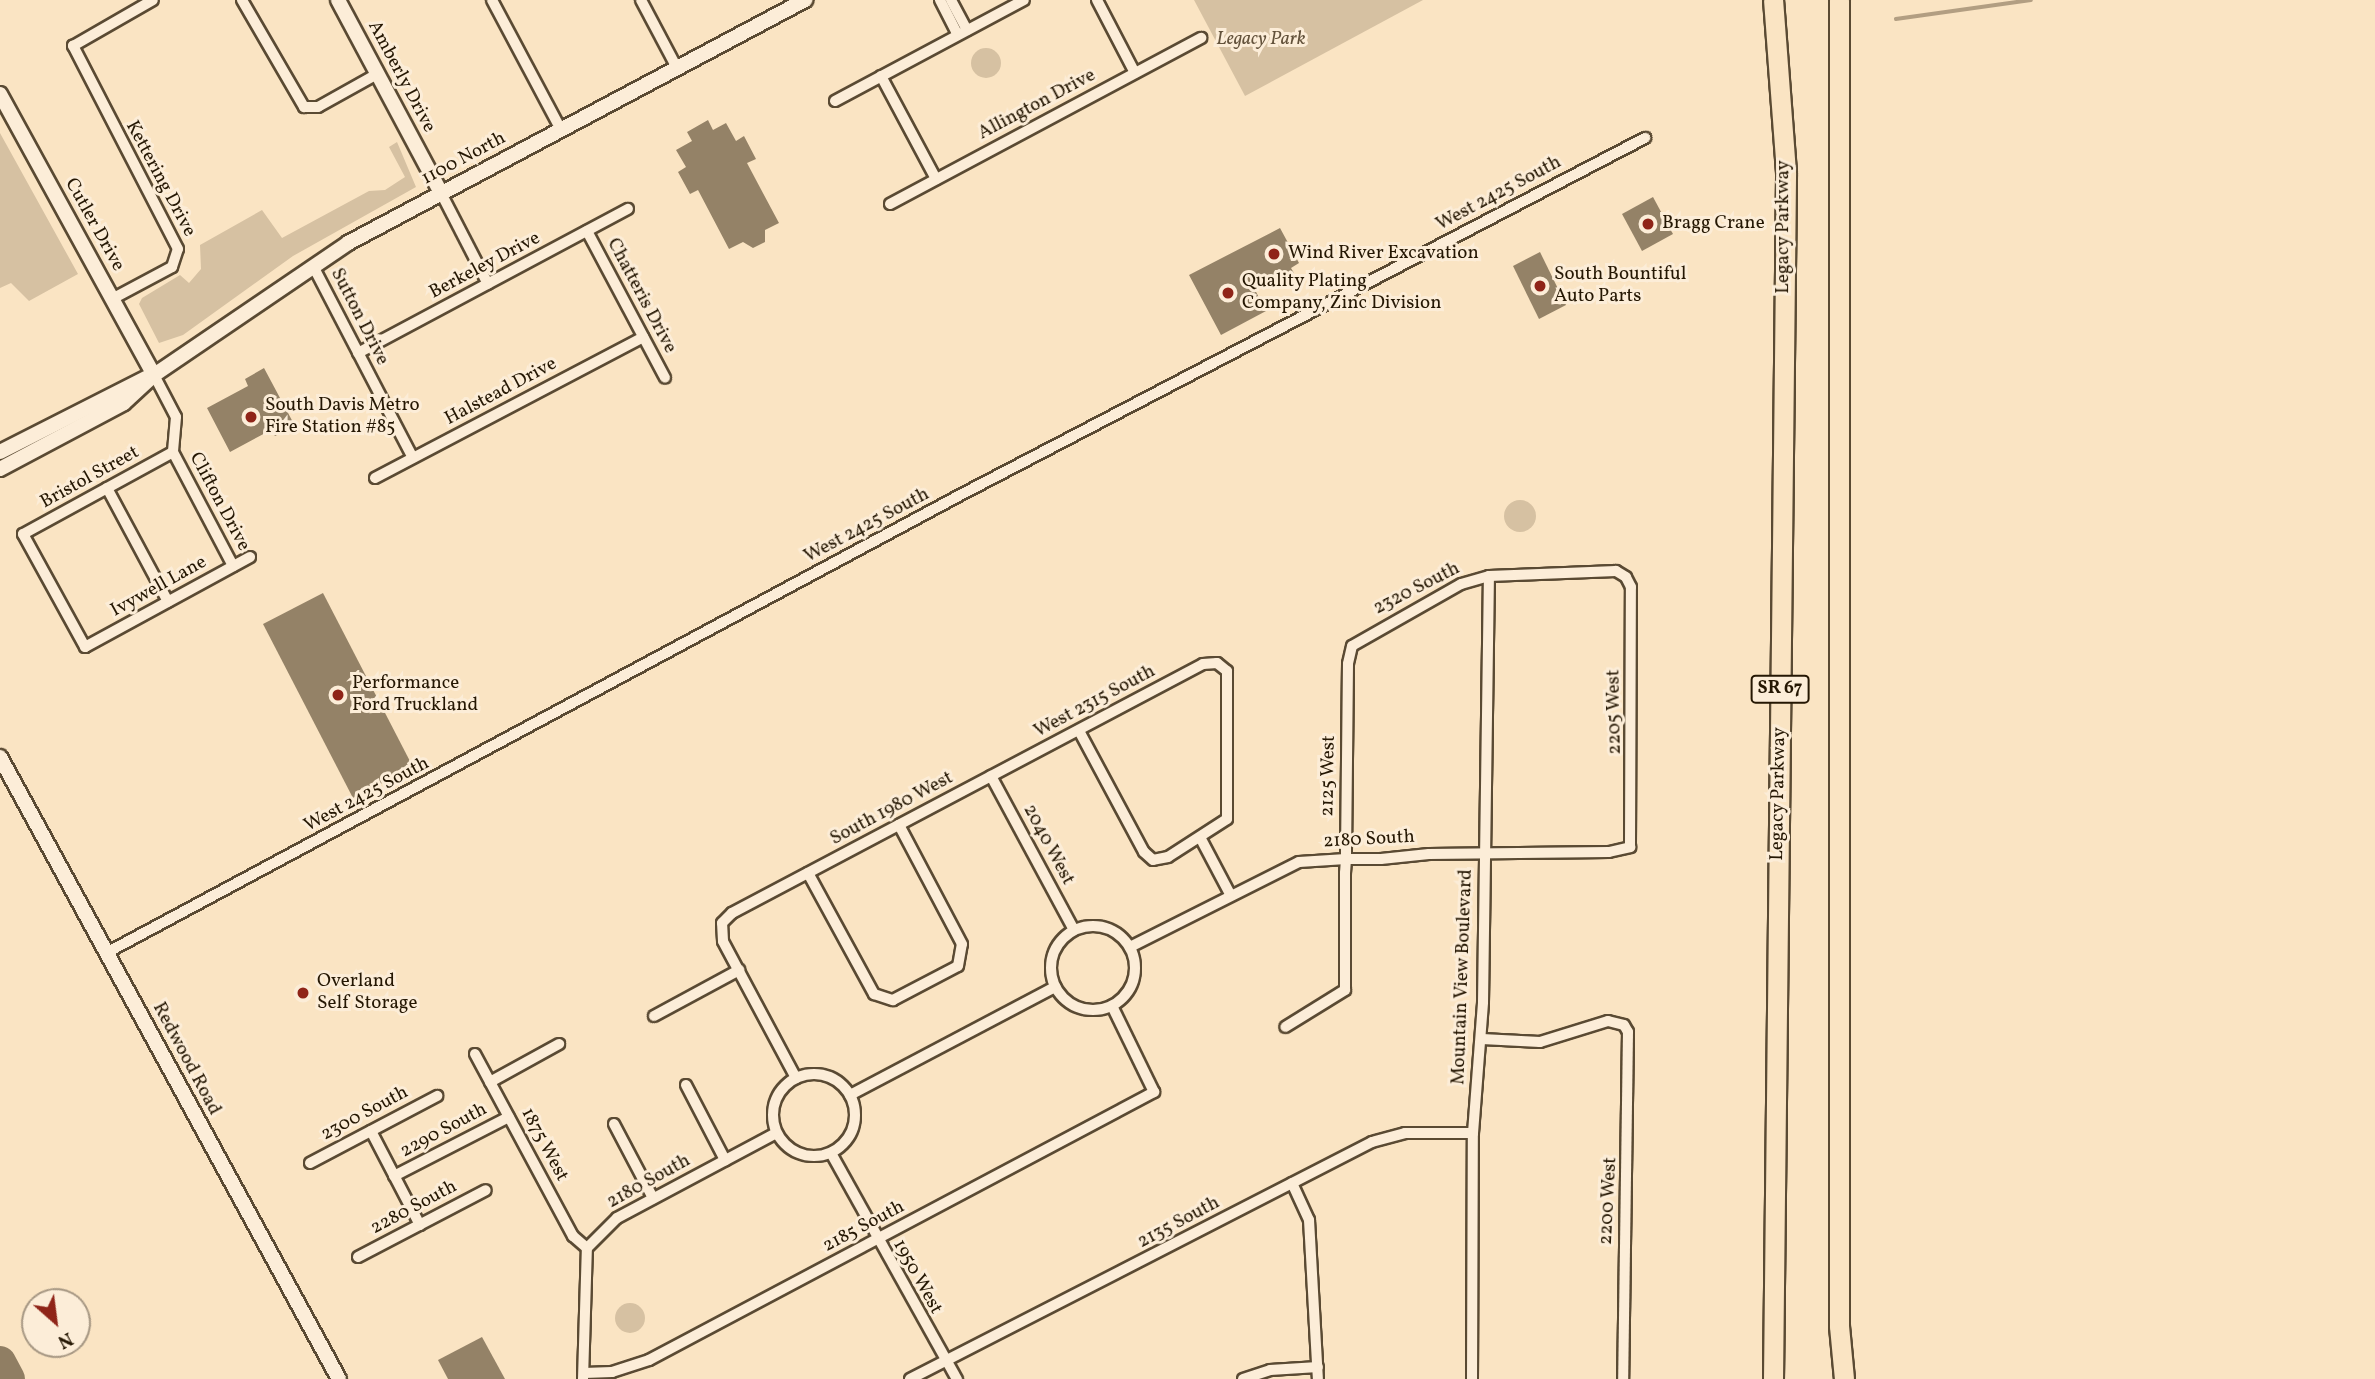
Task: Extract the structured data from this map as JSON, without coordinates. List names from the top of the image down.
{
  "streets": {
    "highway": ["Legacy Parkway", "SR 67"],
    "street": [
      "Amberly Drive",
      "Allington Drive",
      "1100 North",
      "Kettering Drive",
      "West 2425 South",
      "Cutler Drive",
      "Berkeley Drive",
      "Chatteris Drive",
      "Sutton Drive",
      "Halstead Drive",
      "Bristol Street",
      "Clifton Drive",
      "Ivywell Lane",
      "2320 South",
      "West 2315 South",
      "2205 West",
      "2125 West",
      "South 1980 West",
      "2180 South",
      "2040 West",
      "Mountain View Boulevard",
      "Redwood Road",
      "2300 South",
      "2290 South",
      "1875 West",
      "2200 West",
      "2280 South",
      "2135 South",
      "2185 South",
      "1950 West"
    ]
  },
  "crossings": [
    ["Amberly Drive", "1100 North"],
    ["Amberly Drive", "Berkeley Drive"],
    ["1100 North", "Cutler Drive"],
    ["1100 North", "Sutton Drive"],
    ["1100 North", "Clifton Drive"],
    ["Kettering Drive", "Cutler Drive"],
    ["West 2425 South", "Redwood Road"],
    ["Cutler Drive", "Clifton Drive"],
    ["Berkeley Drive", "Chatteris Drive"],
    ["Berkeley Drive", "Sutton Drive"],
    ["Chatteris Drive", "Halstead Drive"],
    ["Sutton Drive", "Halstead Drive"],
    ["Bristol Street", "Clifton Drive"],
    ["Bristol Street", "Ivywell Lane"],
    ["Clifton Drive", "Ivywell Lane"],
    ["2320 South", "2205 West"],
    ["2320 South", "2125 West"],
    ["2320 South", "Mountain View Boulevard"],
    ["West 2315 South", "South 1980 West"],
    ["West 2315 South", "2040 West"],
    ["2205 West", "2180 South"],
    ["2125 West", "2180 South"],
    ["South 1980 West", "2040 West"],
    ["2180 South", "2040 West"],
    ["2180 South", "Mountain View Boulevard"],
    ["2180 South", "1875 West"],
    ["2180 South", "2185 South"],
    ["2180 South", "1950 West"],
    ["2040 West", "2185 South"],
    ["Mountain View Boulevard", "2200 West"],
    ["Mountain View Boulevard", "2135 South"],
    ["2290 South", "1875 West"],
    ["2135 South", "1950 West"],
    ["2185 South", "1950 West"]
  ],
  "parks": ["Legacy Park"],
  "places": [
    "Bragg Crane",
    "Wind River Excavation",
    "South Bountiful Auto Parts",
    "Quality Plating Company, Zinc Division",
    "South Davis Metro Fire Station #85",
    "Performance Ford Truckland",
    "Overland Self Storage"
  ],
  "north": "bottom right"
}
